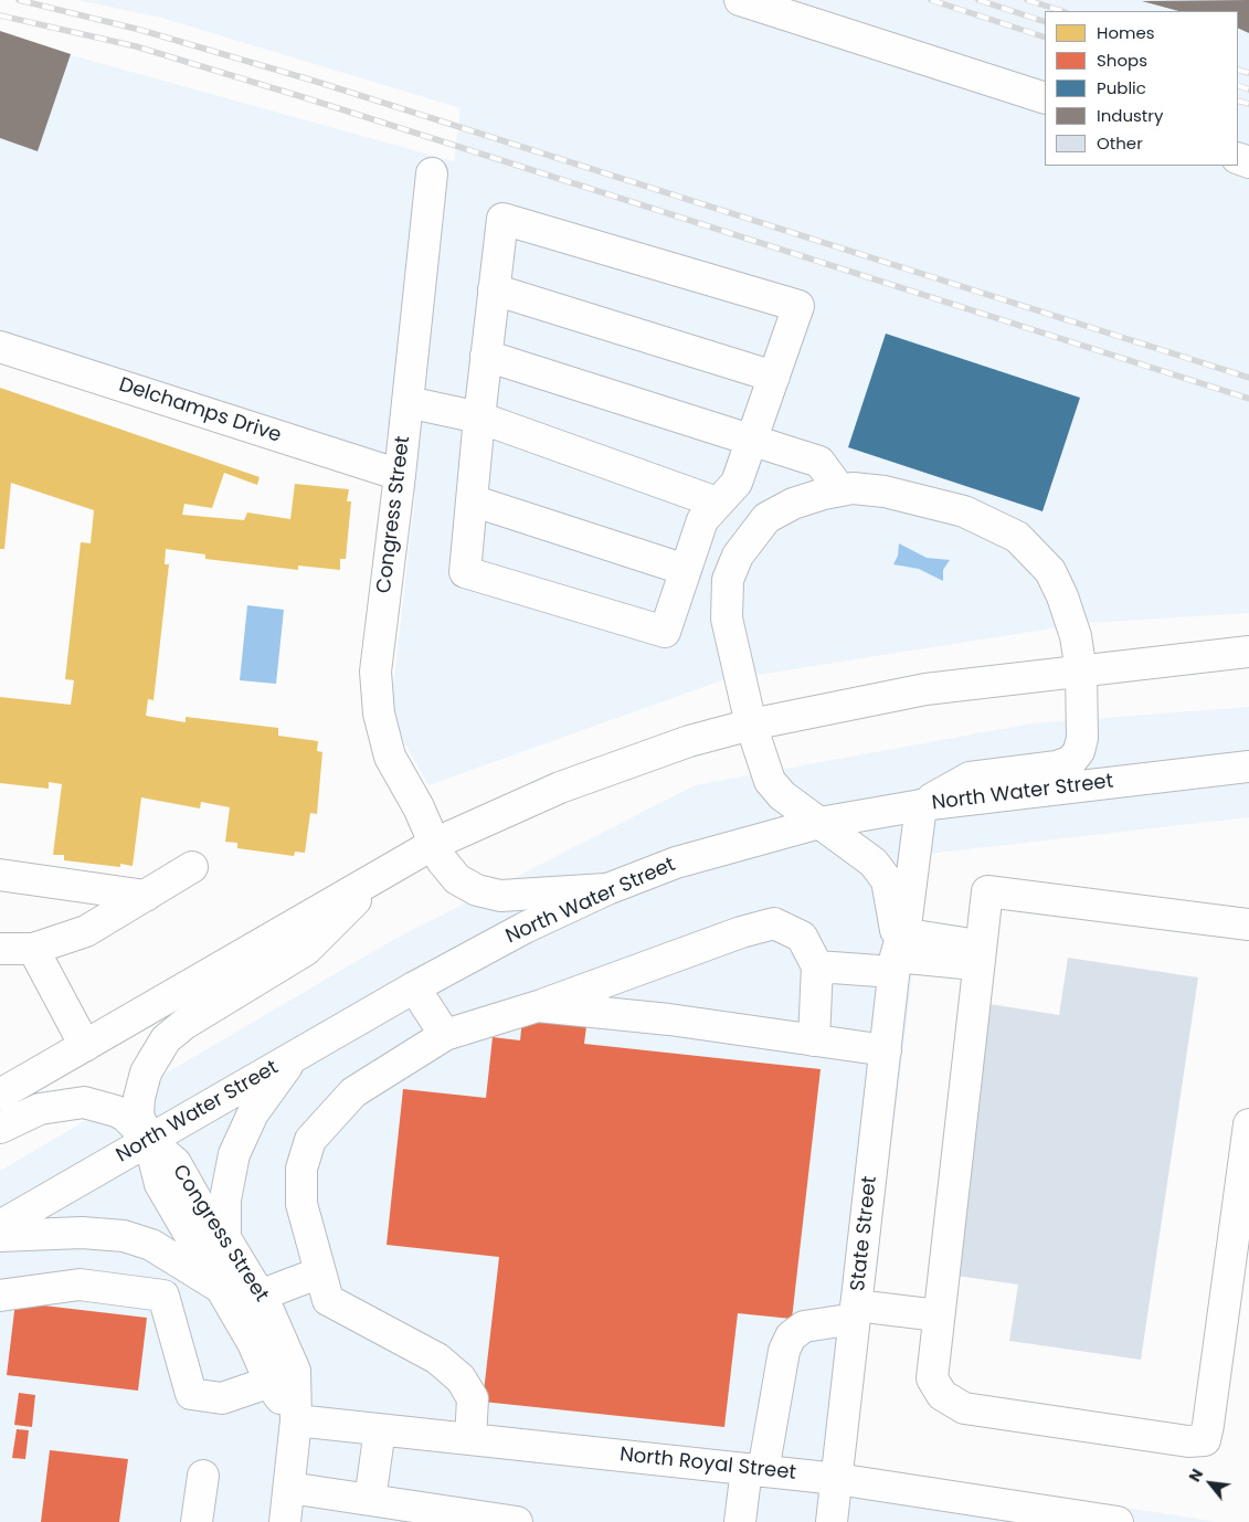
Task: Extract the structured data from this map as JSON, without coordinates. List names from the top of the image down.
{
  "streets": {
    "main road": [
      "Delchamps Drive",
      "Congress Street",
      "North Water Street",
      "State Street",
      "North Royal Street"
    ]
  },
  "crossings": [
    ["Delchamps Drive", "Congress Street"],
    ["Congress Street", "North Water Street"],
    ["Congress Street", "North Royal Street"],
    ["North Water Street", "State Street"],
    ["State Street", "North Royal Street"]
  ],
  "legend": [
    "Homes",
    "Shops",
    "Public",
    "Industry",
    "Other"
  ],
  "north": "top left"
}
